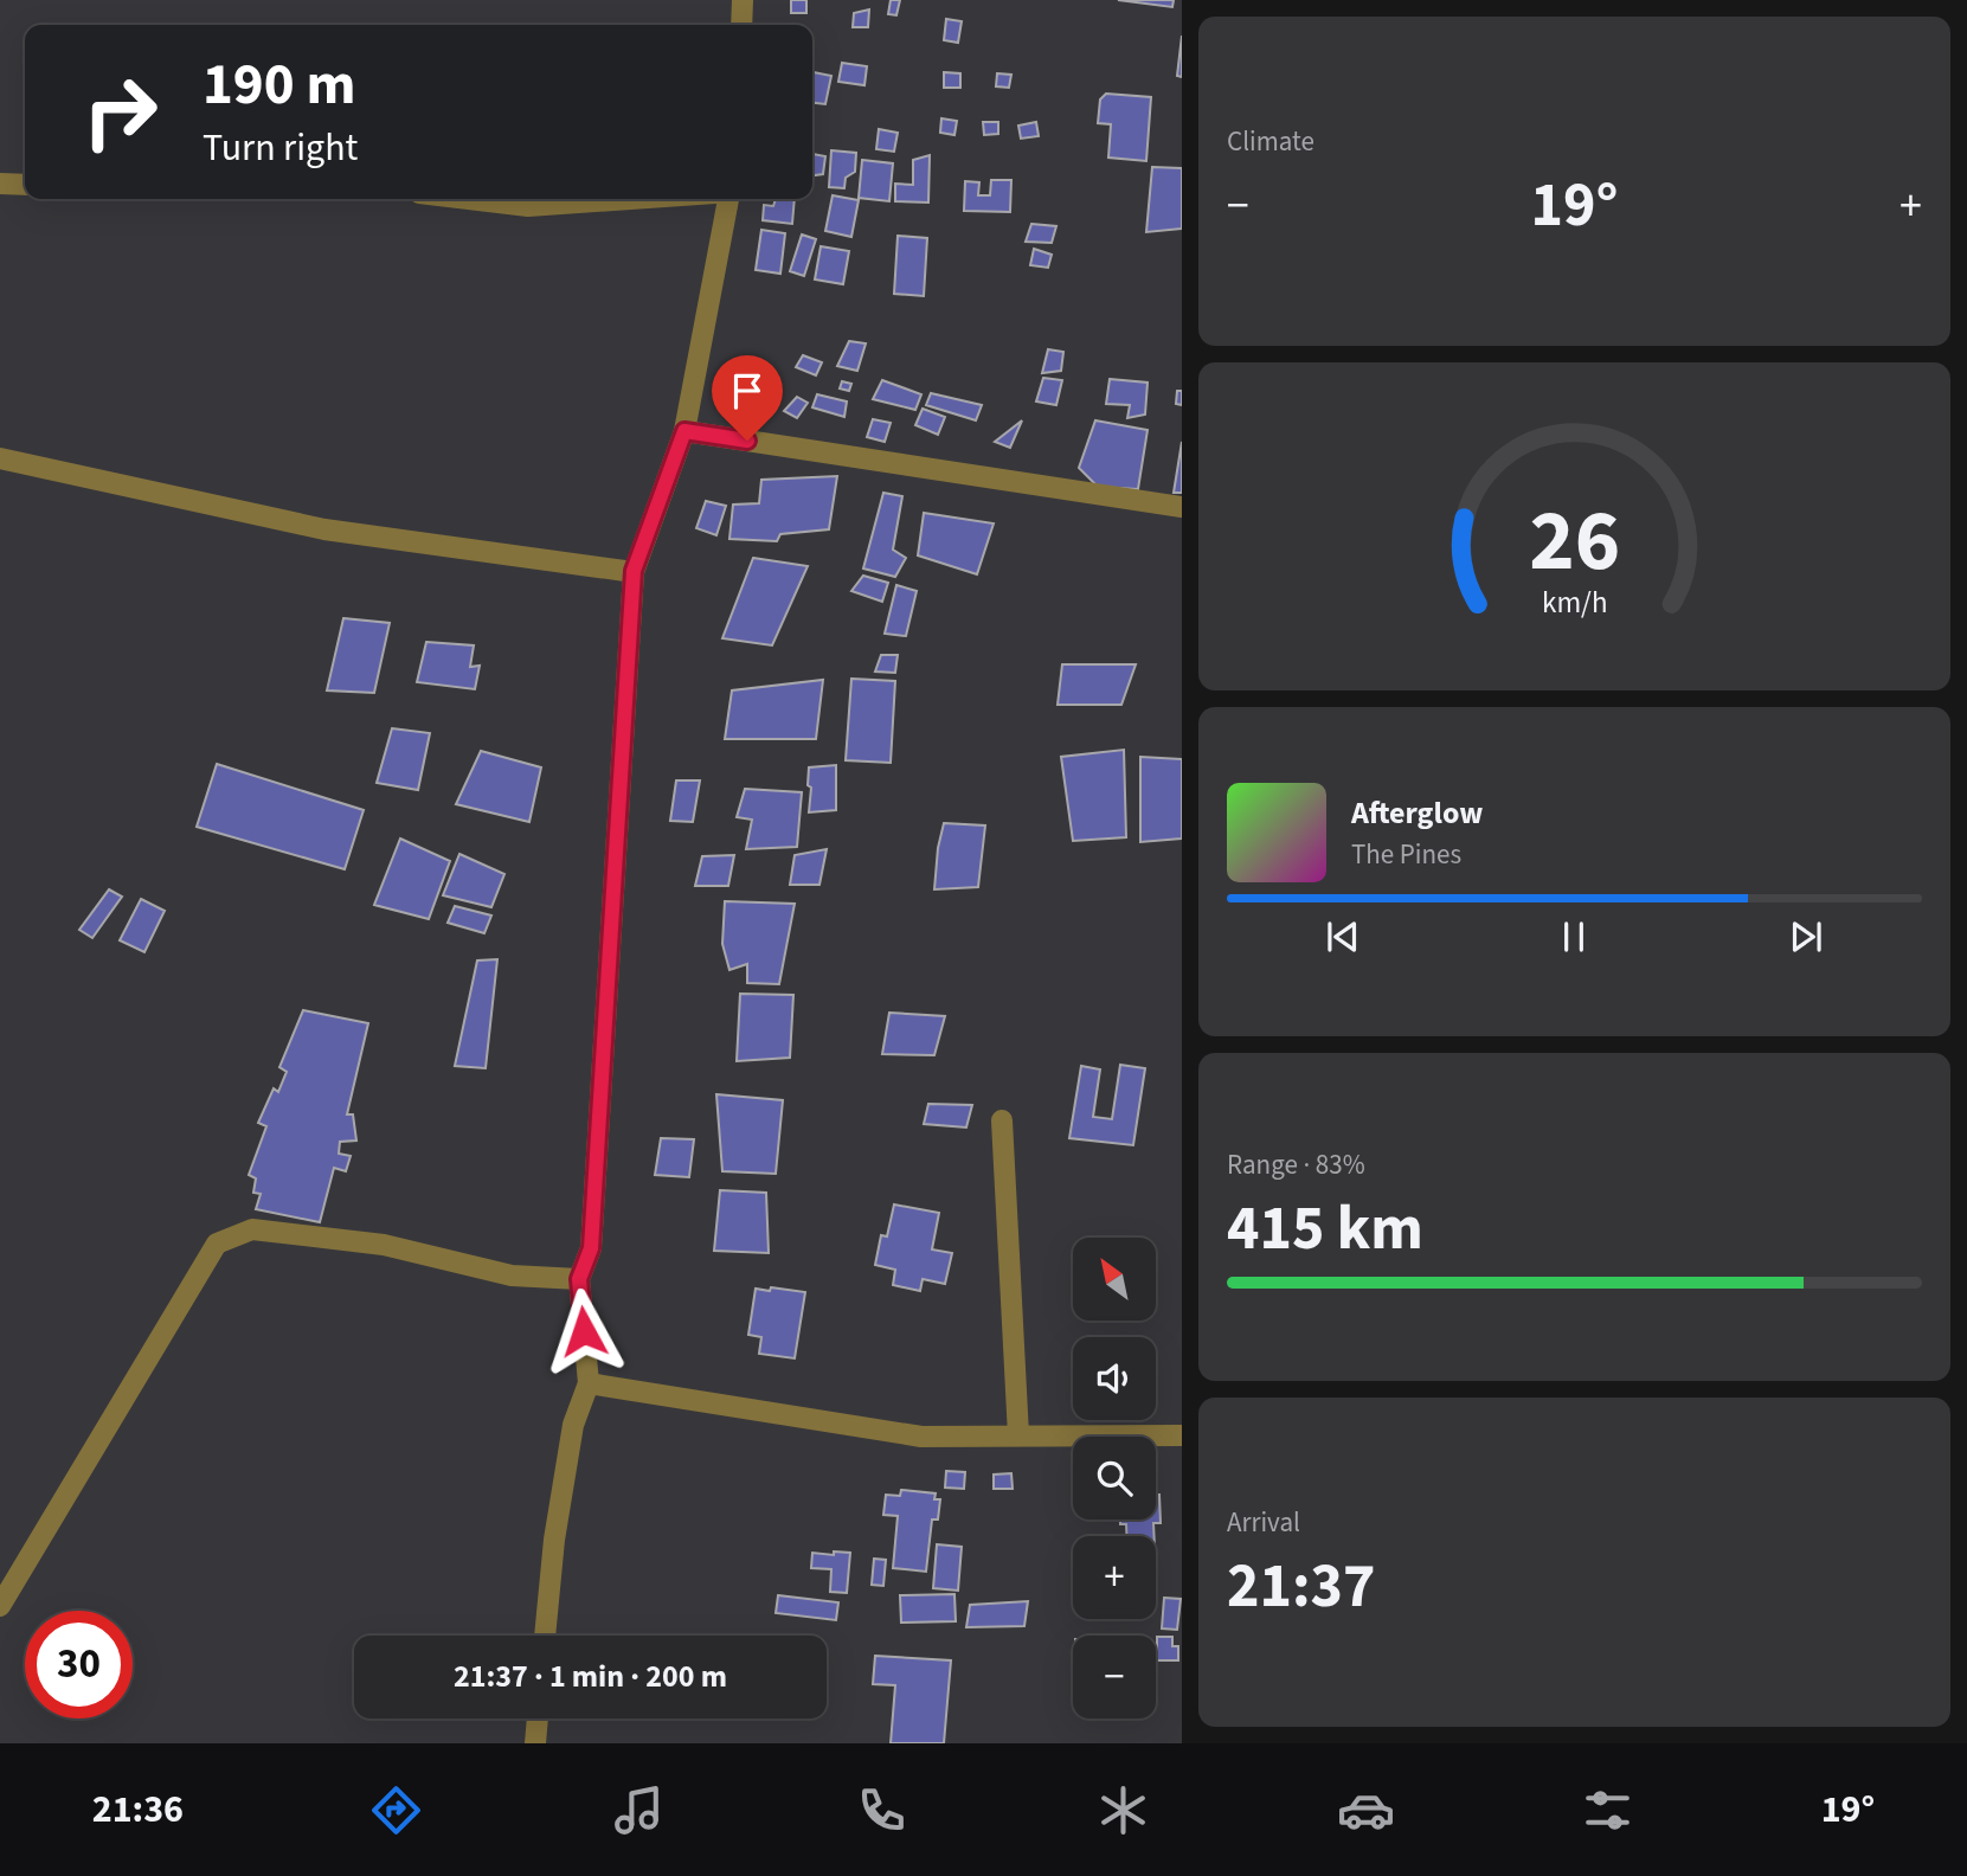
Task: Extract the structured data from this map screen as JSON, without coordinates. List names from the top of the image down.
{
  "north": "top left",
  "page": {
    "tile": [
      "Climate",
      ["Range · 83%", "415 km"],
      ["Arrival", "21:37"]
    ],
    "turn": ["190 m", "Turn right"],
    "heat": ["−", "19°", "+"],
    "song": ["Afterglow", "The Pines"],
    "map_buttons": ["+", "−"],
    "limit": "30",
    "trip": "21:37 · 1 min · 200 m",
    "tabs": ["21:36", "19°"],
    "gauge": ["26", "km/h"]
  }
}
